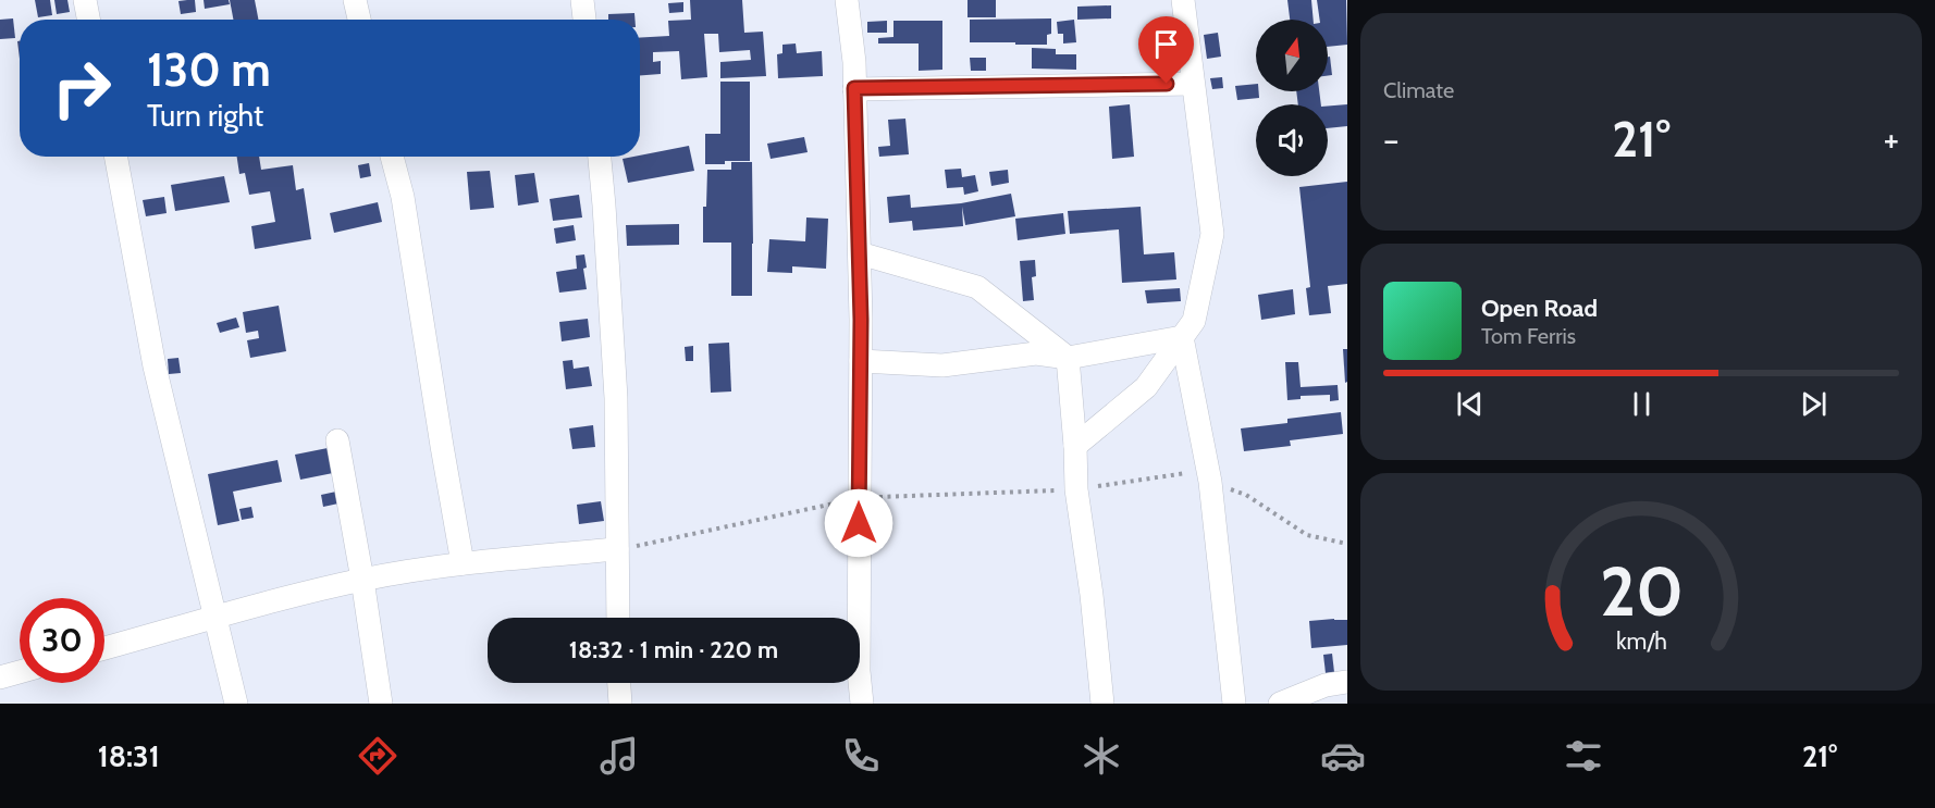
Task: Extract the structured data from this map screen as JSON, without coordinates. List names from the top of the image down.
{
  "north": "top",
  "page": {
    "tile": "Climate",
    "turn": ["130 m", "Turn right"],
    "heat": ["−", "21°", "+"],
    "song": ["Open Road", "Tom Ferris"],
    "limit": "30",
    "trip": "18:32 · 1 min · 220 m",
    "tabs": ["18:31", "21°"],
    "gauge": ["20", "km/h"]
  }
}
